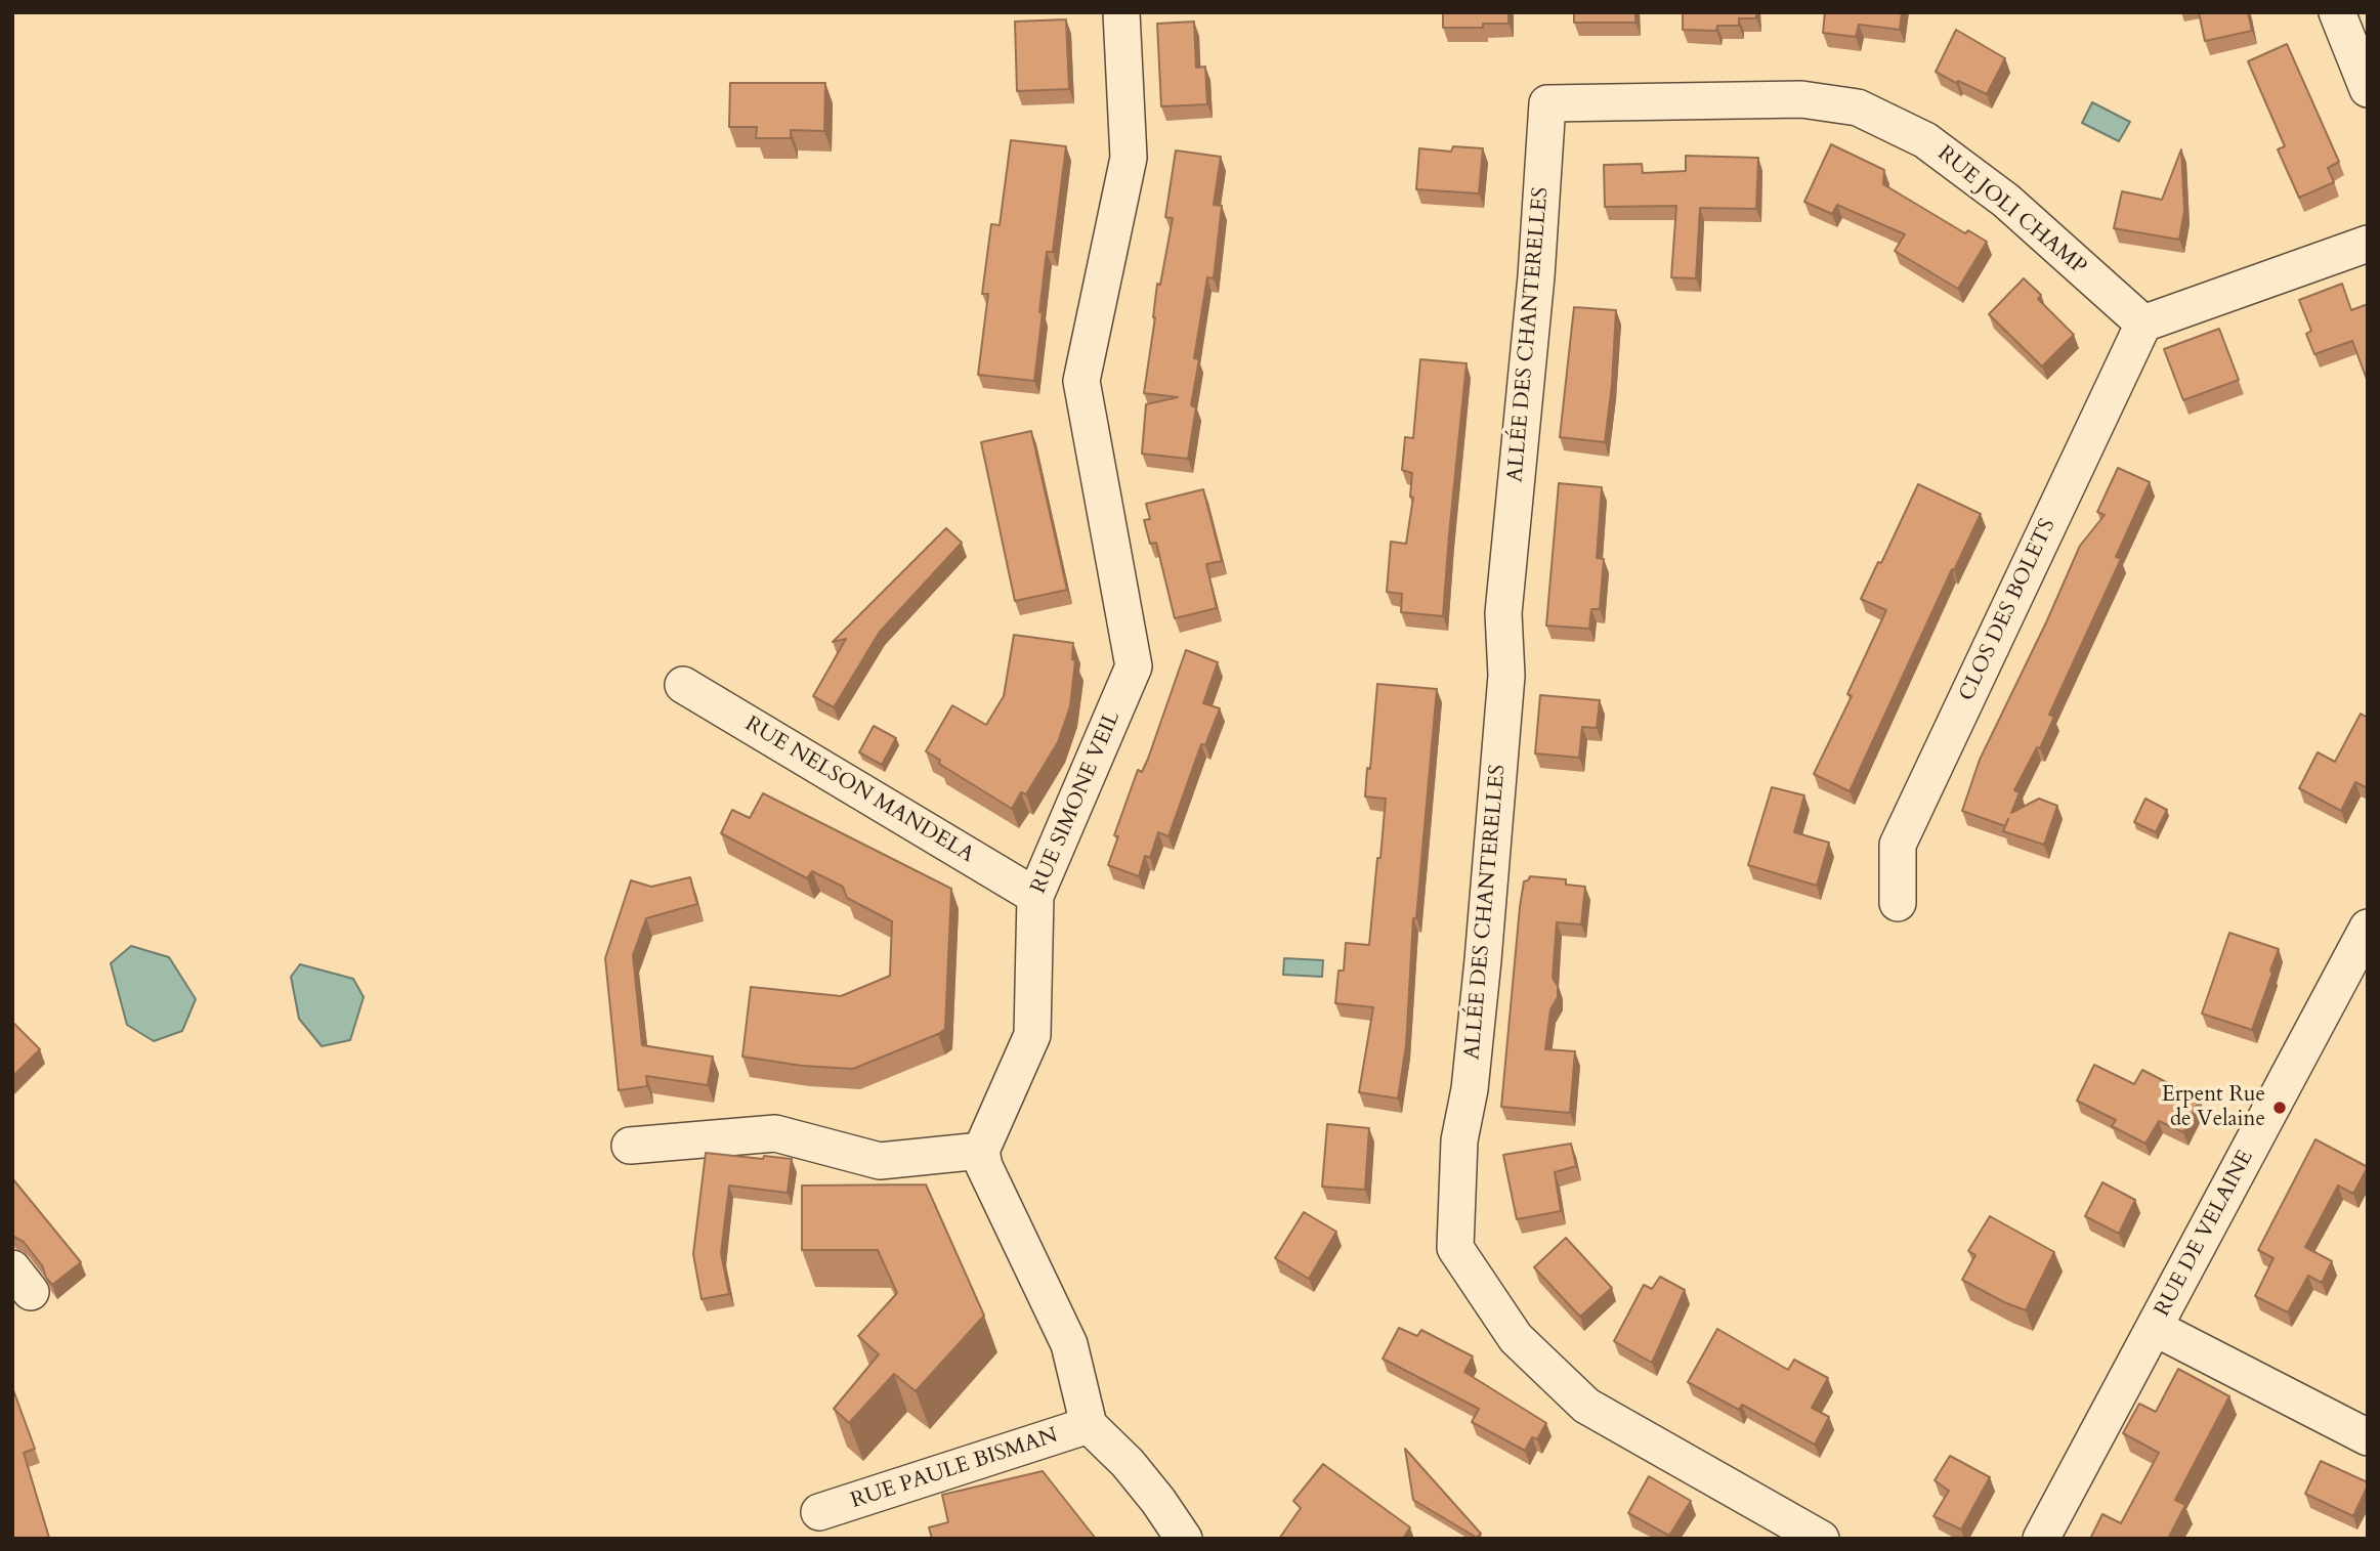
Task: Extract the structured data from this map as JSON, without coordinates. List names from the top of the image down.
{
  "streets": {
    "street": [
      "RUE JOLI CHAMP",
      "ALLÉE DES CHANTERELLES",
      "CLOS DES BOLETS",
      "RUE NELSON MANDELA",
      "RUE SIMONE VEIL",
      "RUE DE VELAINE",
      "RUE PAULE BISMAN"
    ]
  },
  "crossings": [
    ["RUE JOLI CHAMP", "ALLÉE DES CHANTERELLES"],
    ["RUE JOLI CHAMP", "CLOS DES BOLETS"],
    ["RUE NELSON MANDELA", "RUE SIMONE VEIL"]
  ],
  "places": ["Erpent Rue de Velaine"]
}
